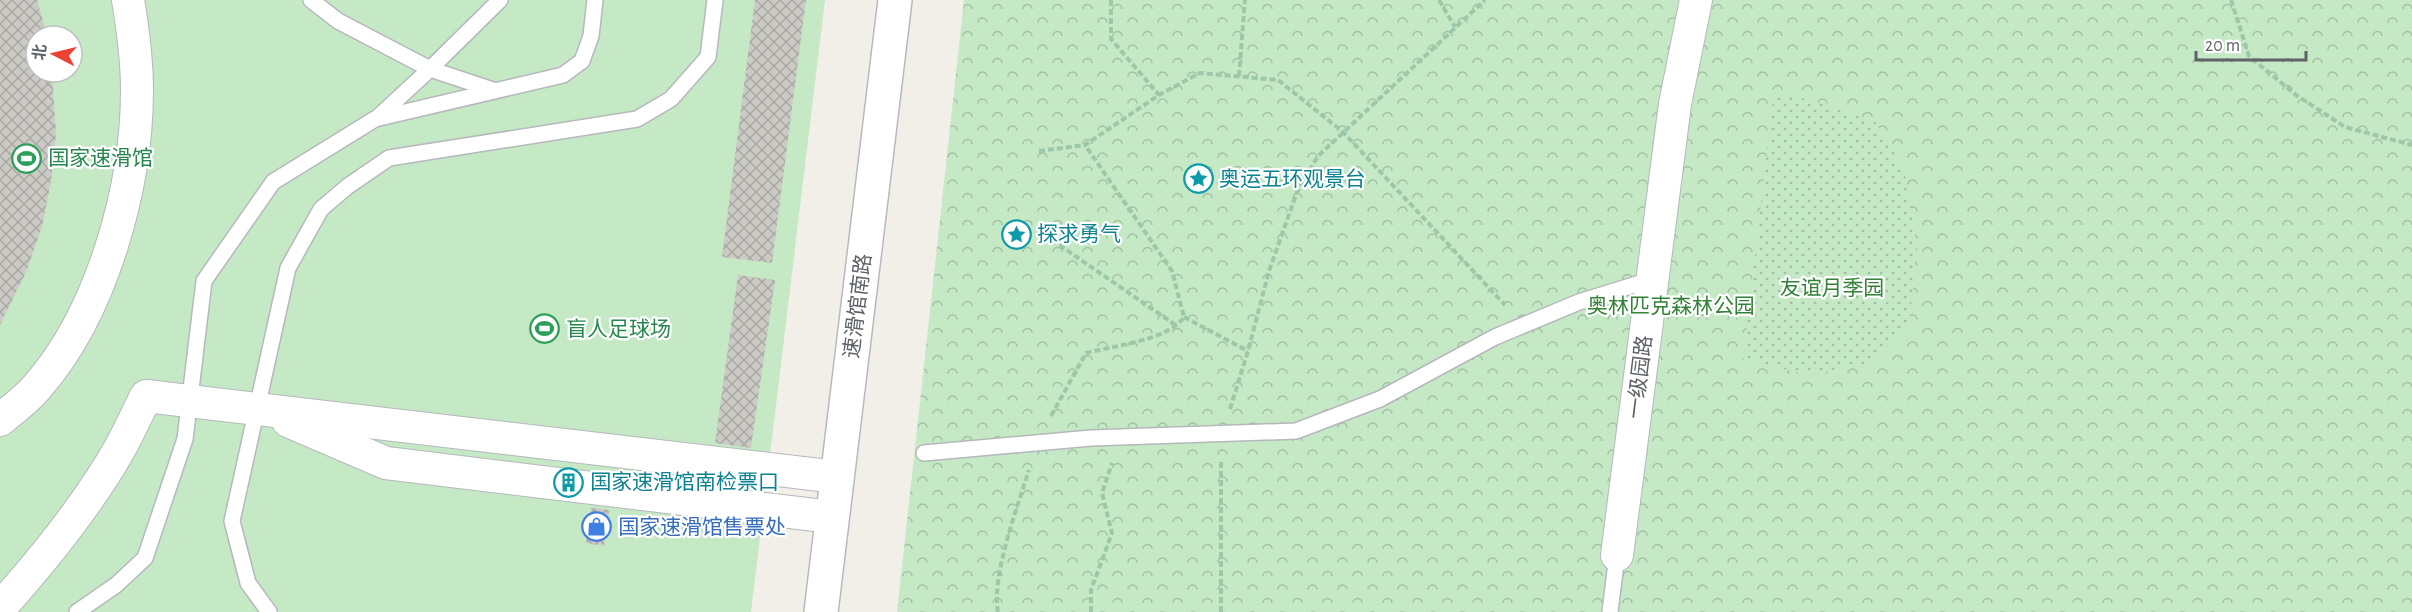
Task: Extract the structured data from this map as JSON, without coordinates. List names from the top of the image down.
{
  "streets": {
    "street": ["速滑馆南路", "一级园路"]
  },
  "parks": ["友谊月季园", "奥林匹克森林公园"],
  "places": {
    "sports": ["国家速滑馆", "盲人足球场"],
    "place": ["奥运五环观景台", "探求勇气"],
    "building": ["国家速滑馆南检票口"],
    "shop": ["国家速滑馆售票处"]
  },
  "scale_bar": "20 m",
  "north": "left"
}
